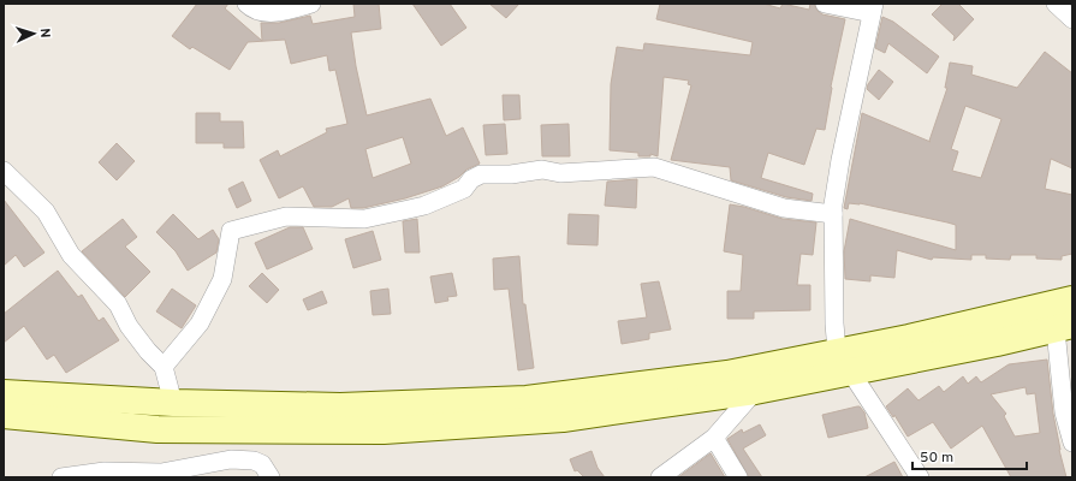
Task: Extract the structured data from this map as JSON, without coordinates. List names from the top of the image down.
{
  "scale_bar": "50 m",
  "north": "right"
}
